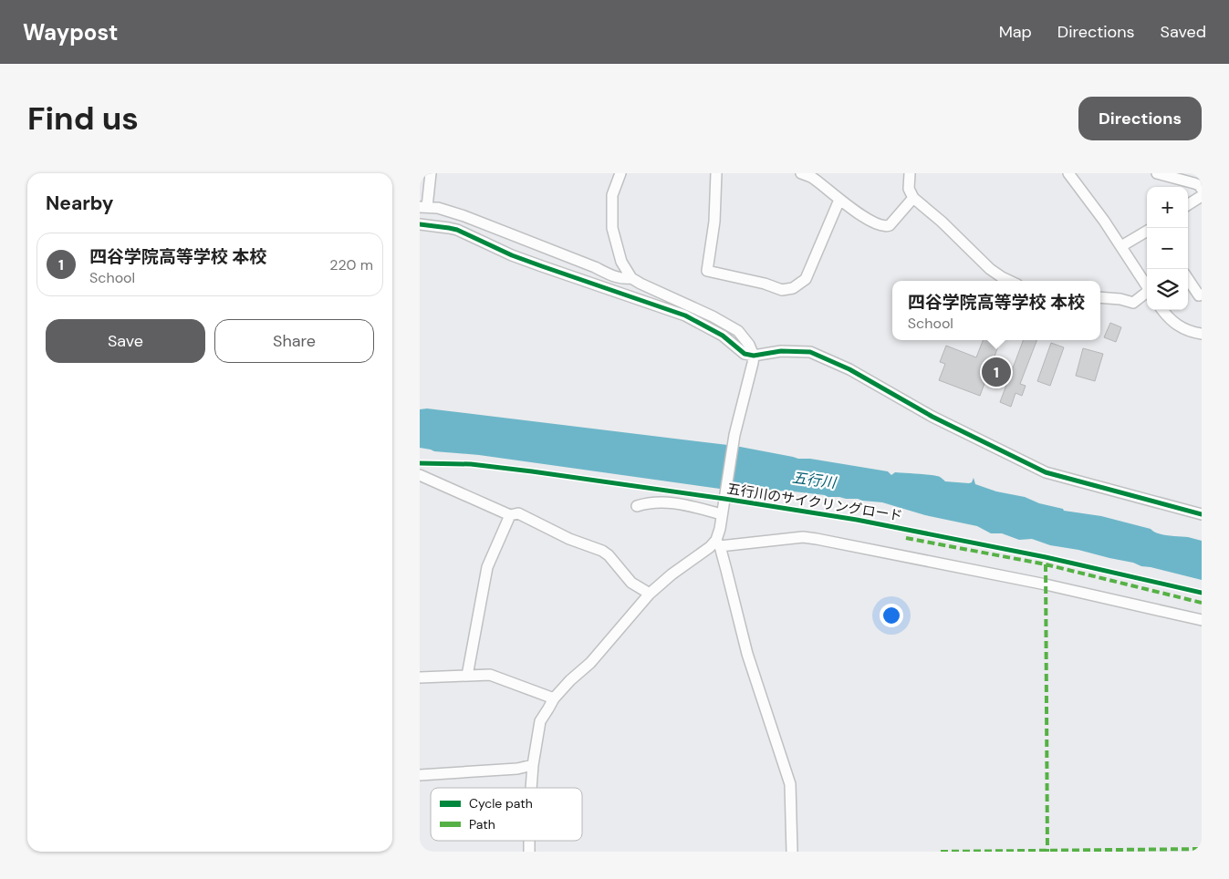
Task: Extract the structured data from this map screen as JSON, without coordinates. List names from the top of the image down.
{
  "streets": {
    "cycle path": ["五行川のサイクリングロード"]
  },
  "water": ["五行川"],
  "legend": ["Cycle path", "Path"],
  "page": {
    "header": "Waypost",
    "nav": ["Map", "Directions", "Saved"],
    "buttons": [
      "Directions",
      ["Save", "Share"]
    ],
    "title": "Find us",
    "heading": "Nearby",
    "map_buttons": ["+", "−"],
    "list": [
      {
        "mark": "1",
        "name": "四谷学院高等学校 本校",
        "note": "School",
        "value": "220 m"
      }
    ],
    "popup": ["四谷学院高等学校 本校", "School"],
    "pins": "1"
  }
}
